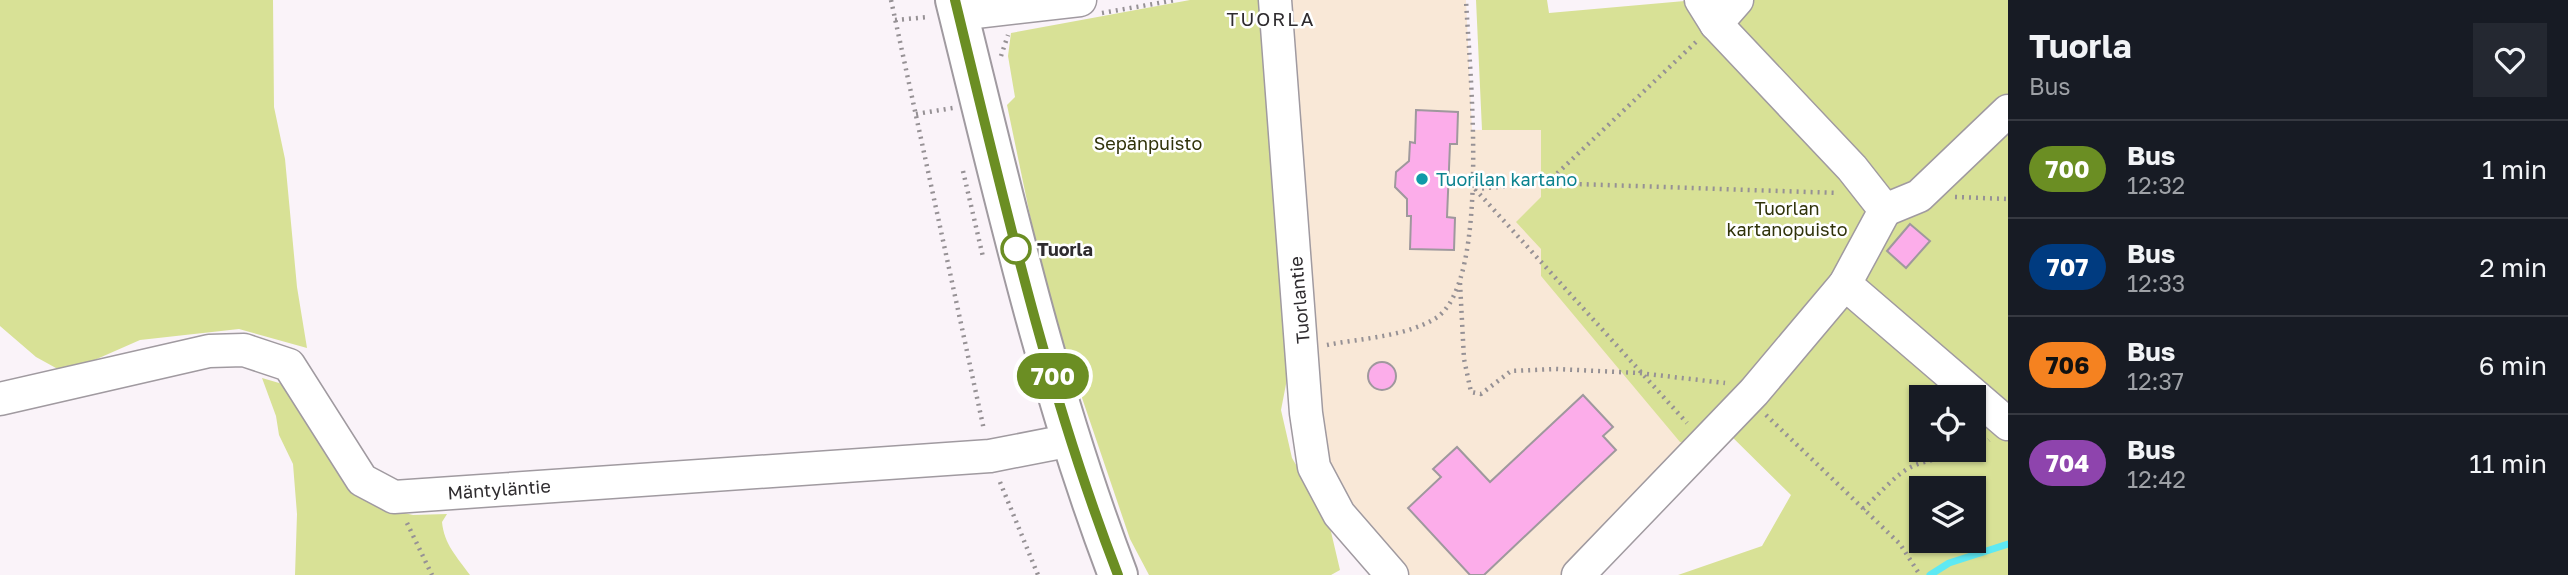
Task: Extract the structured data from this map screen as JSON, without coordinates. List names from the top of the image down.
{
  "streets": {
    "street": ["Tuorlantie", "Mäntyläntie"]
  },
  "districts": ["TUORLA"],
  "parks": ["Sepänpuisto", "Tuorlan kartanopuisto"],
  "places": ["Tuorilan kartano", "Tuorla"],
  "lines": ["bus line 700"],
  "page": {
    "on_map": "700",
    "heading": ["Tuorla", "Bus"],
    "list": [
      {
        "mark": "700",
        "name": "Bus",
        "note": "12:32",
        "value": "1 min"
      },
      {
        "mark": "707",
        "name": "Bus",
        "note": "12:33",
        "value": "2 min"
      },
      {
        "mark": "706",
        "name": "Bus",
        "note": "12:37",
        "value": "6 min"
      },
      {
        "mark": "704",
        "name": "Bus",
        "note": "12:42",
        "value": "11 min"
      }
    ]
  }
}
